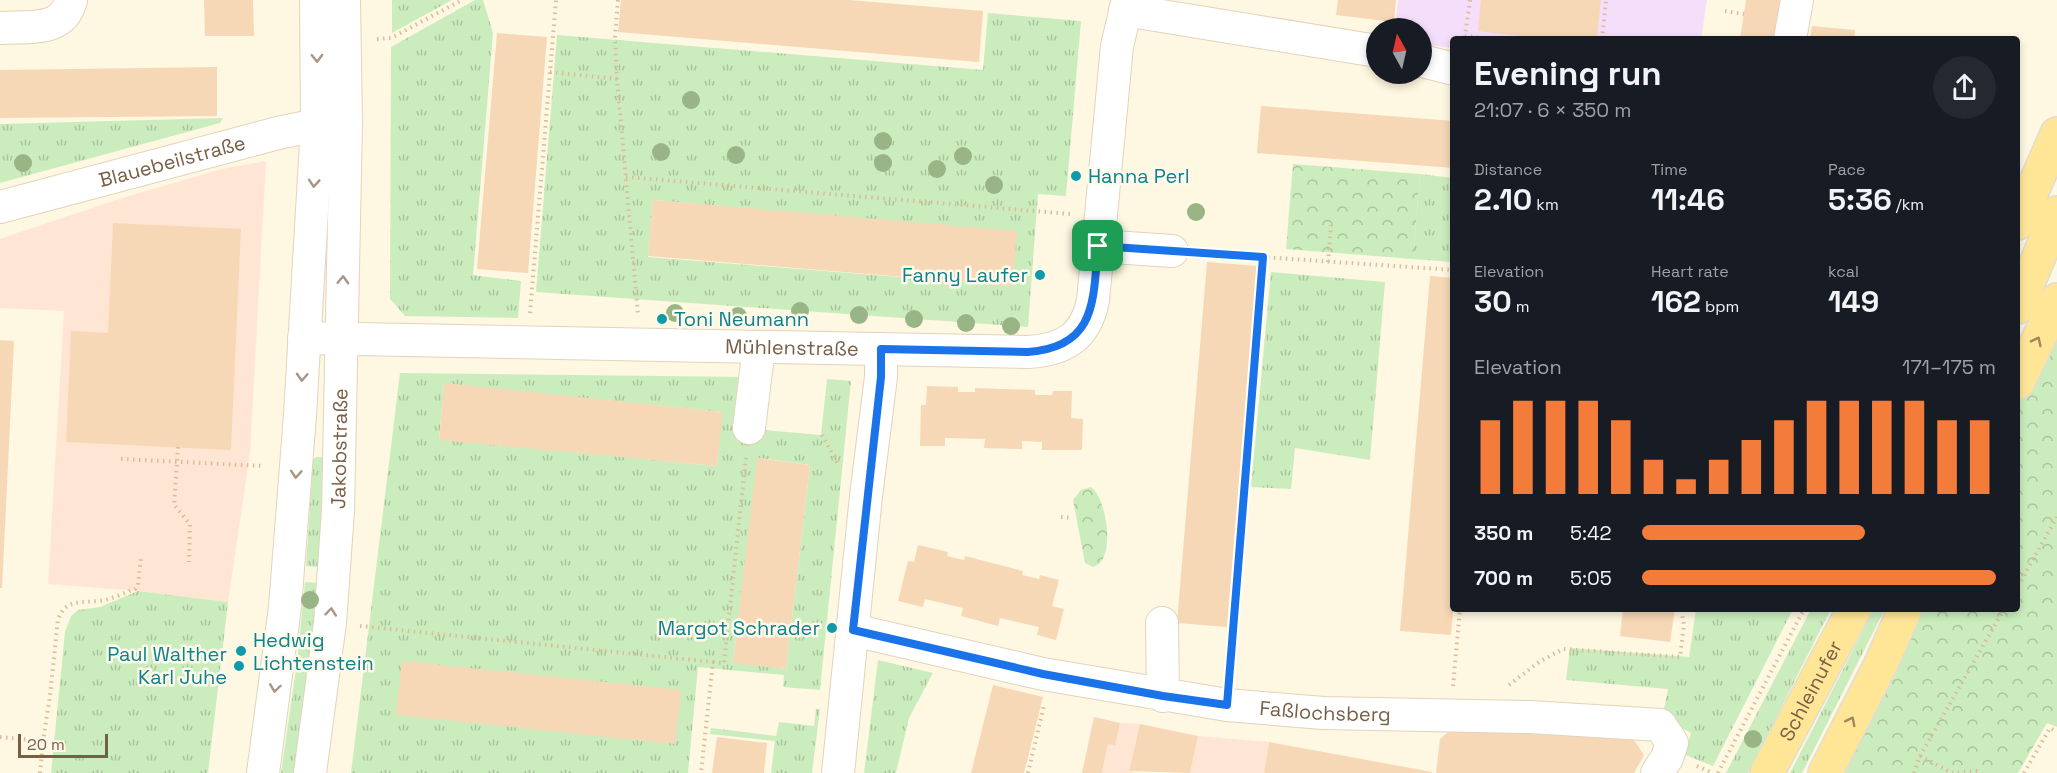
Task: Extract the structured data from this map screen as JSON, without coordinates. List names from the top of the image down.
{
  "streets": {
    "main road": ["Schleinufer"],
    "street": [
      "Blauebeilstraße",
      "Mühlenstraße",
      "Jakobstraße",
      "Faßlochsberg"
    ]
  },
  "crossings": [
    ["Blauebeilstraße", "Jakobstraße"],
    ["Mühlenstraße", "Jakobstraße"]
  ],
  "places": [
    "Hanna Perl",
    "Fanny Laufer",
    "Toni Neumann",
    "Margot Schrader",
    "Hedwig Lichtenstein",
    "Paul Walther Karl Juhe"
  ],
  "scale_bar": "20 m",
  "north": "top",
  "page": {
    "heading": ["Evening run", "21:07 · 6 × 350 m"],
    "stats": [
      ["Distance", "2.10 km"],
      ["Time", "11:46"],
      ["Pace", "5:36 /km"],
      ["Elevation", "30 m"],
      ["Heart rate", "162 bpm"],
      ["kcal", "149"]
    ],
    "chart": ["Elevation", "171–175 m"],
    "list": [
      {
        "name": "350 m",
        "note": "5:42"
      },
      {
        "name": "700 m",
        "note": "5:05"
      }
    ],
    "scale": "20 m"
  }
}
